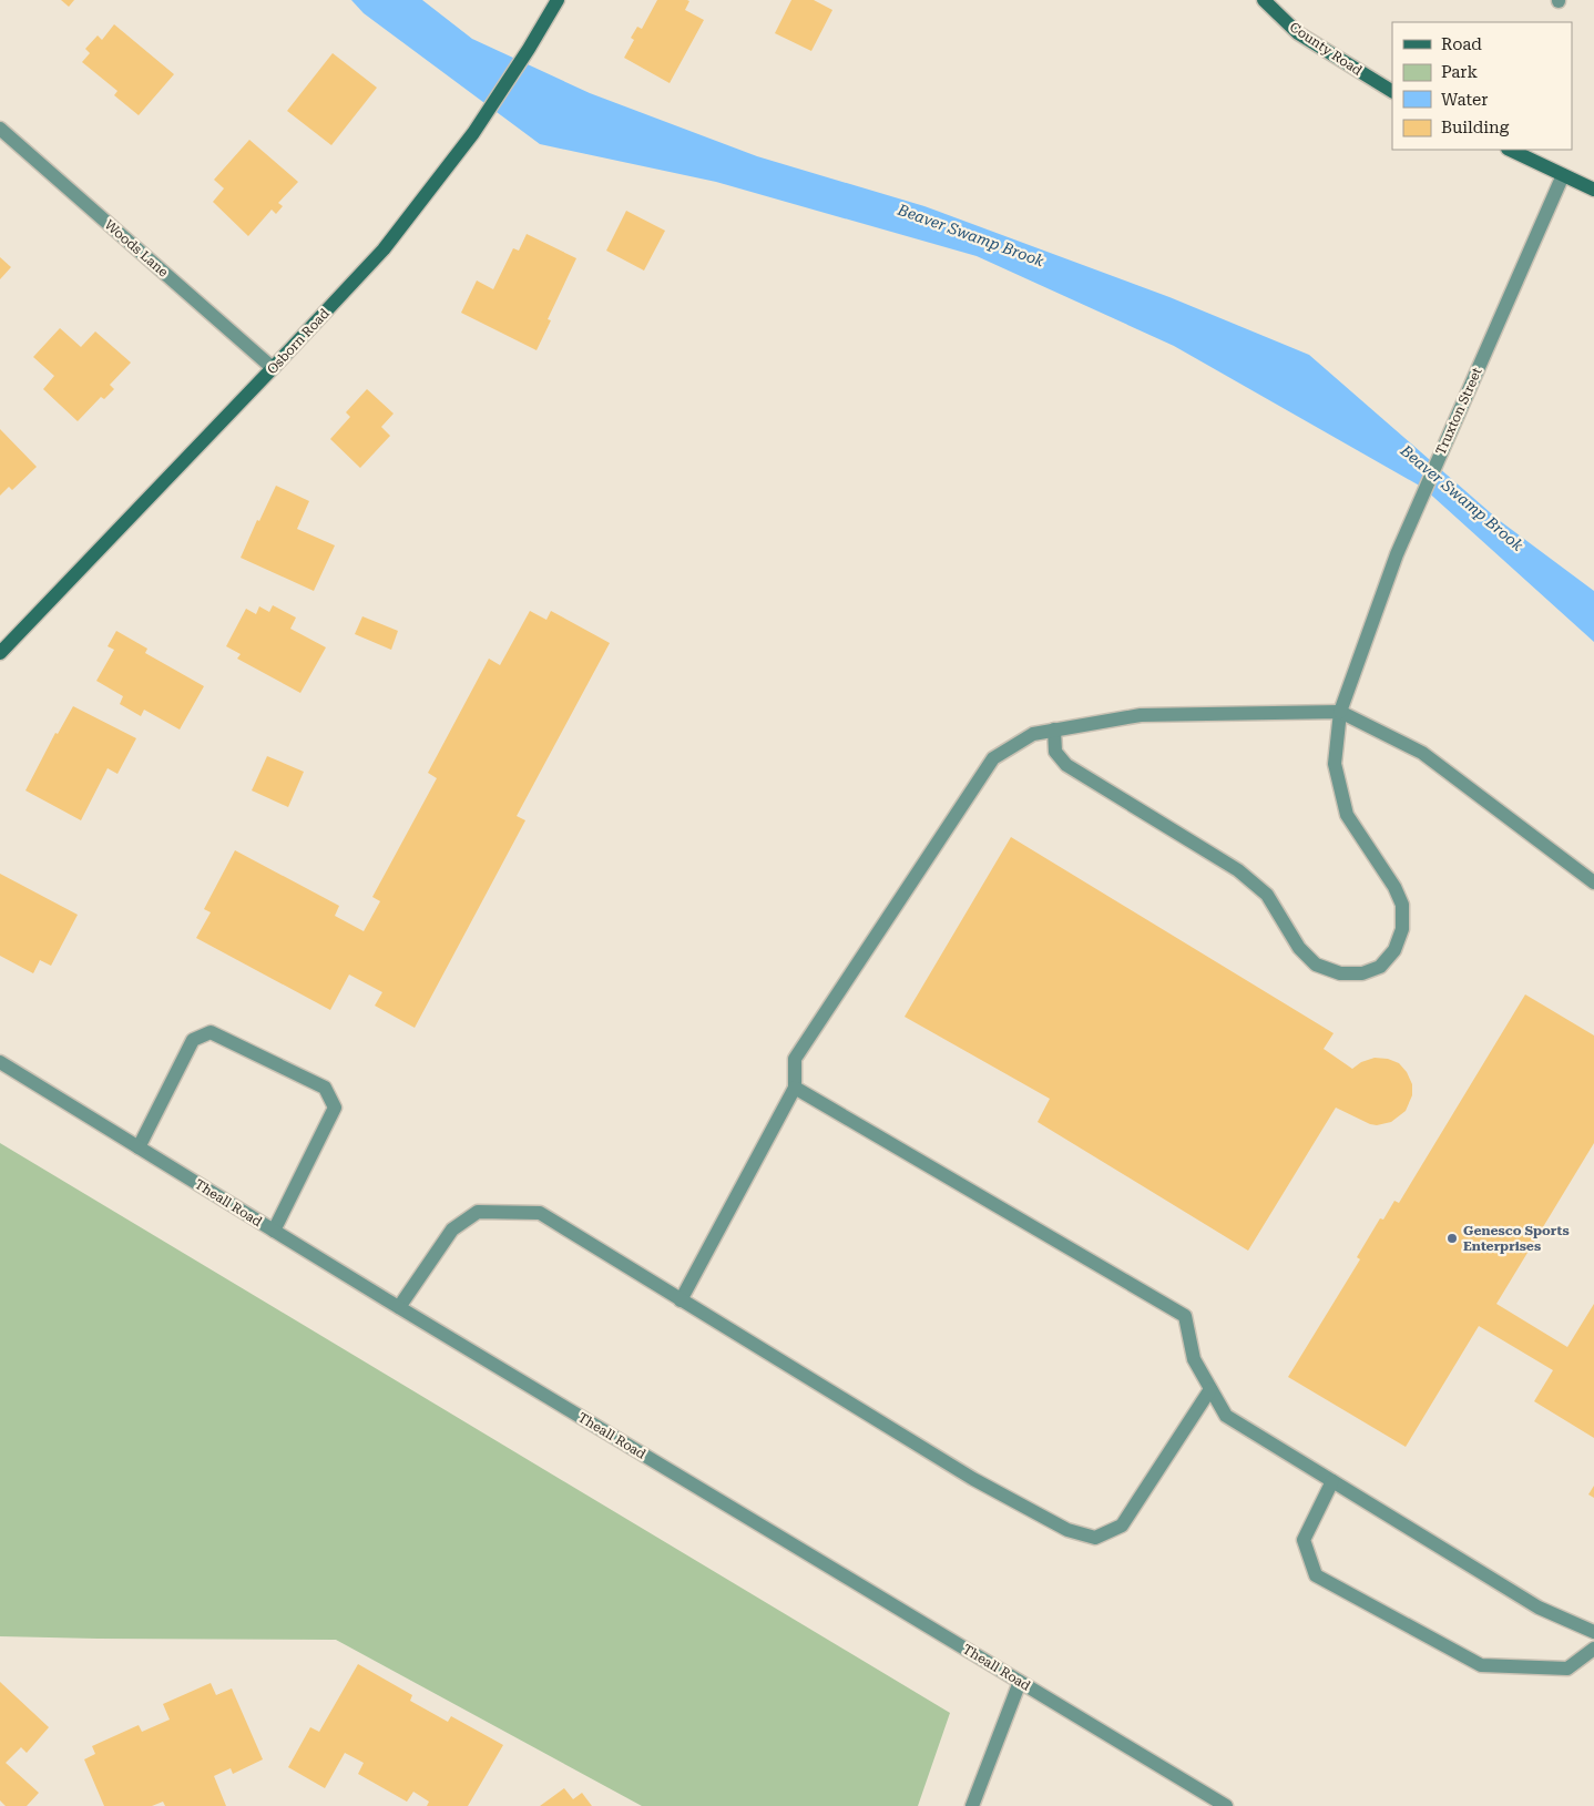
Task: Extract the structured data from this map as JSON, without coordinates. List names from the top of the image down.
{
  "streets": {
    "street": [
      "County Road",
      "Woods Lane",
      "Osborn Road",
      "Truxton Street",
      "Theall Road"
    ]
  },
  "crossings": [
    ["Woods Lane", "Osborn Road"]
  ],
  "water": ["Beaver Swamp Brook"],
  "places": ["Genesco Sports Enterprises"],
  "legend": [
    "Road",
    "Park",
    "Water",
    "Building"
  ]
}
